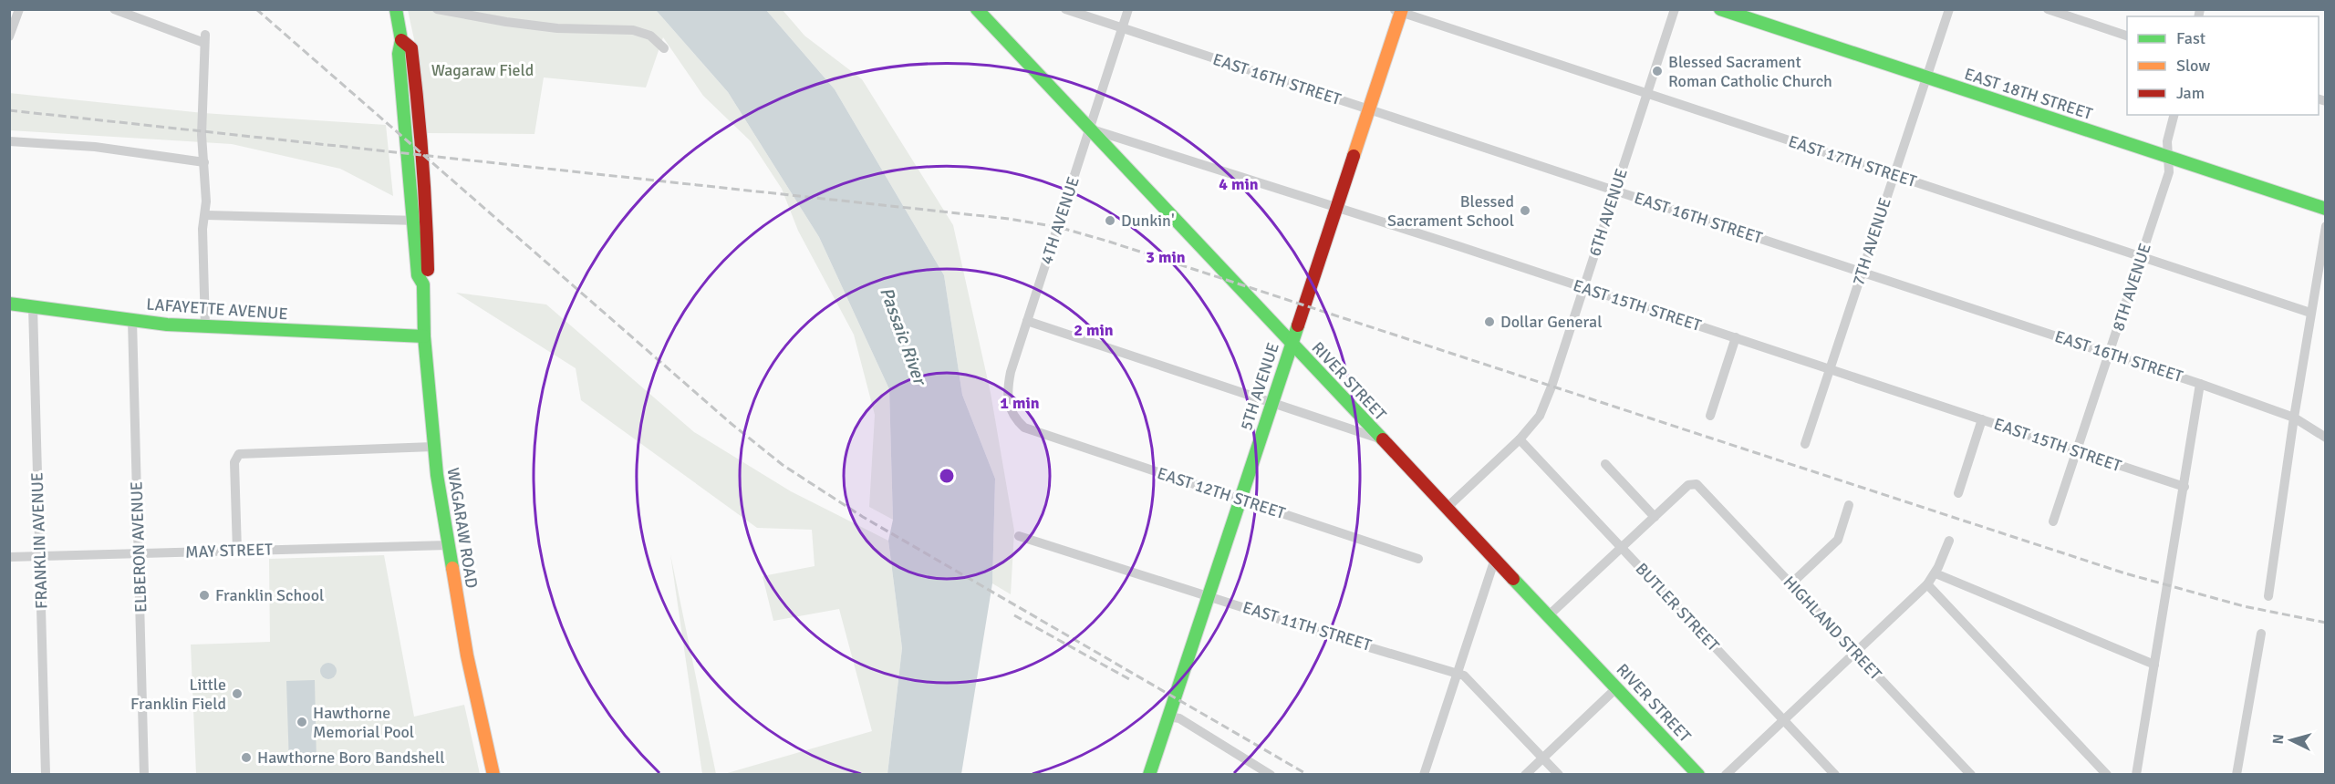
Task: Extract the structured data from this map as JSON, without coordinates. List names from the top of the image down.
{
  "streets": {
    "main road": [
      "EAST 18TH STREET",
      "LAFAYETTE AVENUE",
      "RIVER STREET",
      "5TH AVENUE",
      "WAGARAW ROAD"
    ],
    "street": [
      "EAST 16TH STREET",
      "EAST 17TH STREET",
      "6TH AVENUE",
      "4TH AVENUE",
      "7TH AVENUE",
      "8TH AVENUE",
      "EAST 15TH STREET",
      "EAST 12TH STREET",
      "FRANKLIN AVENUE",
      "ELBERON AVENUE",
      "MAY STREET",
      "BUTLER STREET",
      "EAST 11TH STREET",
      "HIGHLAND STREET"
    ]
  },
  "crossings": [
    ["EAST 16TH STREET", "6TH AVENUE"],
    ["EAST 16TH STREET", "4TH AVENUE"],
    ["EAST 16TH STREET", "7TH AVENUE"],
    ["EAST 16TH STREET", "8TH AVENUE"],
    ["EAST 16TH STREET", "5TH AVENUE"],
    ["EAST 18TH STREET", "7TH AVENUE"],
    ["EAST 18TH STREET", "8TH AVENUE"],
    ["EAST 17TH STREET", "6TH AVENUE"],
    ["EAST 17TH STREET", "7TH AVENUE"],
    ["EAST 17TH STREET", "8TH AVENUE"],
    ["EAST 17TH STREET", "5TH AVENUE"],
    ["6TH AVENUE", "EAST 15TH STREET"],
    ["6TH AVENUE", "RIVER STREET"],
    ["6TH AVENUE", "BUTLER STREET"],
    ["4TH AVENUE", "EAST 15TH STREET"],
    ["4TH AVENUE", "RIVER STREET"],
    ["4TH AVENUE", "EAST 12TH STREET"],
    ["7TH AVENUE", "EAST 15TH STREET"],
    ["8TH AVENUE", "EAST 15TH STREET"],
    ["EAST 15TH STREET", "RIVER STREET"],
    ["EAST 15TH STREET", "5TH AVENUE"],
    ["LAFAYETTE AVENUE", "WAGARAW ROAD"],
    ["LAFAYETTE AVENUE", "FRANKLIN AVENUE"],
    ["LAFAYETTE AVENUE", "ELBERON AVENUE"],
    ["RIVER STREET", "5TH AVENUE"],
    ["5TH AVENUE", "EAST 12TH STREET"],
    ["5TH AVENUE", "EAST 11TH STREET"],
    ["WAGARAW ROAD", "MAY STREET"],
    ["FRANKLIN AVENUE", "MAY STREET"],
    ["ELBERON AVENUE", "MAY STREET"]
  ],
  "water": ["Passaic River"],
  "parks": ["Wagaraw Field"],
  "places": [
    "Blessed Sacrament Roman Catholic Church",
    "Blessed Sacrament School",
    "Dunkin'",
    "Dollar General",
    "Franklin School",
    "Little Franklin Field",
    "Hawthorne Memorial Pool",
    "Hawthorne Boro Bandshell"
  ],
  "legend": ["Fast", "Slow", "Jam"],
  "north": "left",
  "rings": [
    "4 min",
    "3 min",
    "2 min",
    "1 min"
  ]
}
